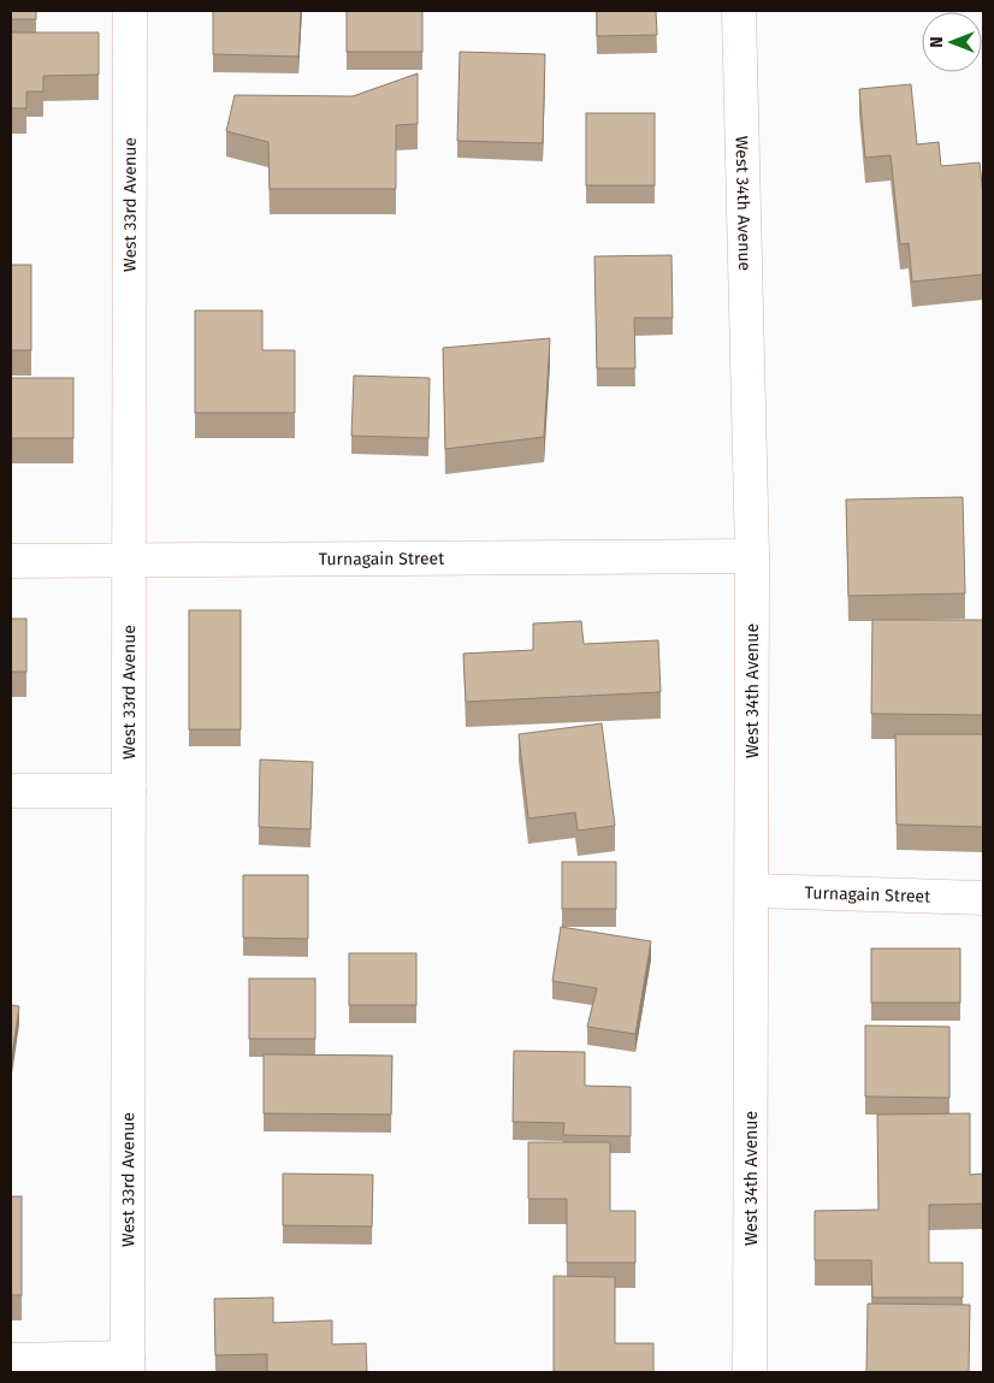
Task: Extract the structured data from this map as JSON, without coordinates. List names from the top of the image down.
{
  "streets": {
    "street": ["West 33rd Avenue", "West 34th Avenue", "Turnagain Street"]
  },
  "crossings": [
    ["West 33rd Avenue", "Turnagain Street"],
    ["West 34th Avenue", "Turnagain Street"]
  ],
  "north": "left"
}
